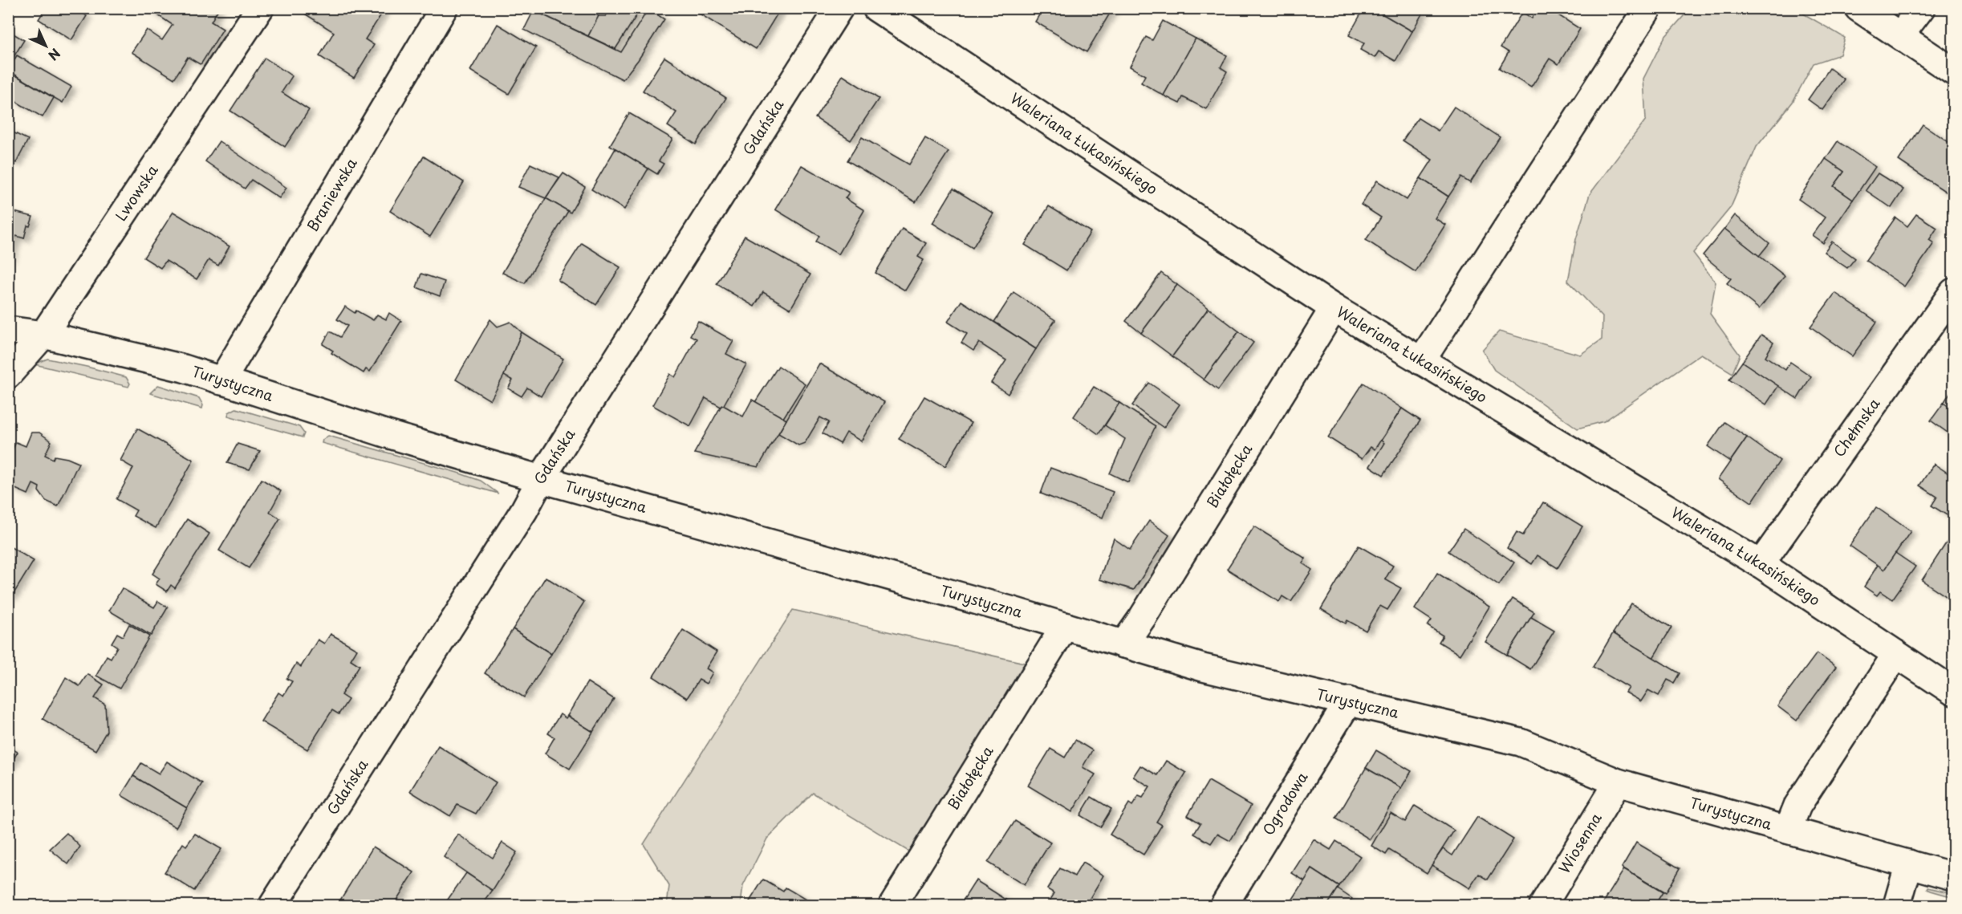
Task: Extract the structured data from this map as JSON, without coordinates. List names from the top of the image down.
{
  "streets": {
    "street": [
      "Gdańska",
      "Waleriana Łukasińskiego",
      "Lwowska",
      "Braniewska",
      "Turystyczna",
      "Chełmska",
      "Białołęcka",
      "Ogrodowa",
      "Wiosenna"
    ]
  },
  "crossings": [
    ["Gdańska", "Turystyczna"],
    ["Waleriana Łukasińskiego", "Chełmska"],
    ["Waleriana Łukasińskiego", "Białołęcka"],
    ["Lwowska", "Turystyczna"],
    ["Braniewska", "Turystyczna"],
    ["Turystyczna", "Białołęcka"],
    ["Turystyczna", "Ogrodowa"],
    ["Turystyczna", "Wiosenna"]
  ],
  "north": "bottom right"
}
